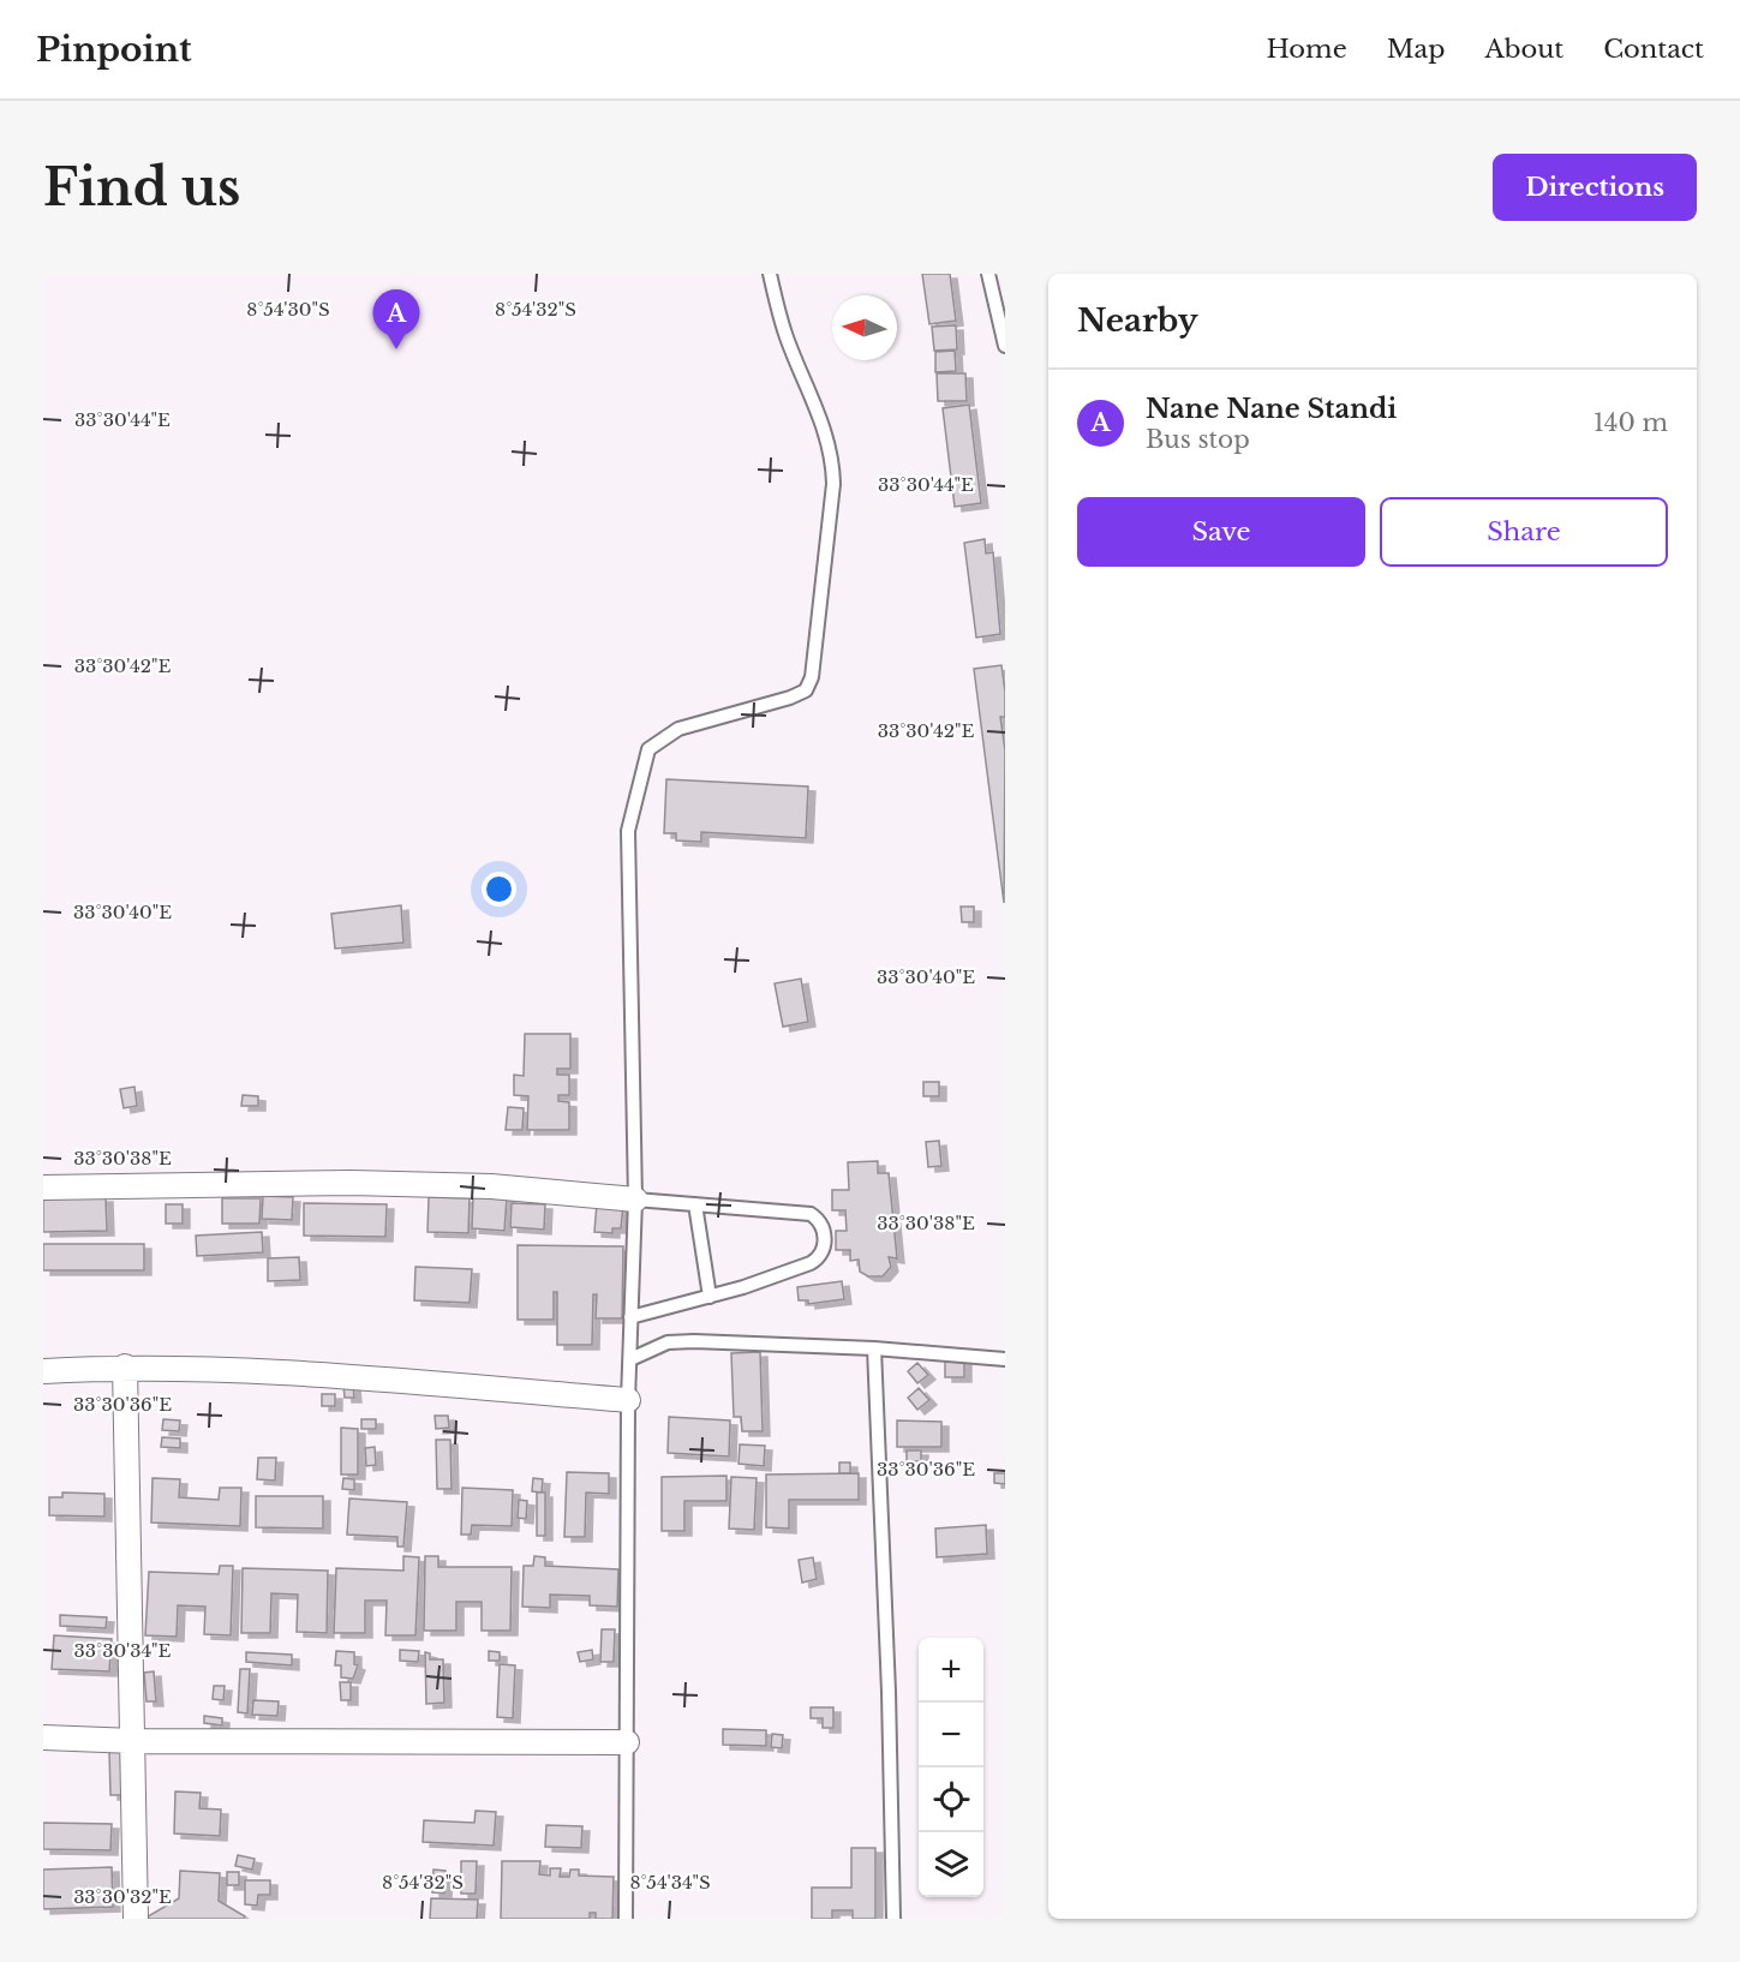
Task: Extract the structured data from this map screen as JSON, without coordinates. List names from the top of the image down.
{
  "north": "left",
  "page": {
    "header": "Pinpoint",
    "nav": [
      "Home",
      "Map",
      "About",
      "Contact"
    ],
    "buttons": [
      "Directions",
      ["Save", "Share"]
    ],
    "title": "Find us",
    "heading": "Nearby",
    "pins": "A",
    "list": [
      {
        "mark": "A",
        "name": "Nane Nane Standi",
        "note": "Bus stop",
        "value": "140 m"
      }
    ],
    "map_buttons": ["+", "−"]
  },
  "coordinates": [
    "8°54'30\"S",
    "8°54'32\"S",
    "33°30'44\"E",
    "33°30'42\"E",
    "33°30'40\"E",
    "33°30'38\"E",
    "33°30'36\"E",
    "33°30'34\"E",
    "8°54'34\"S",
    "33°30'32\"E"
  ]
}
